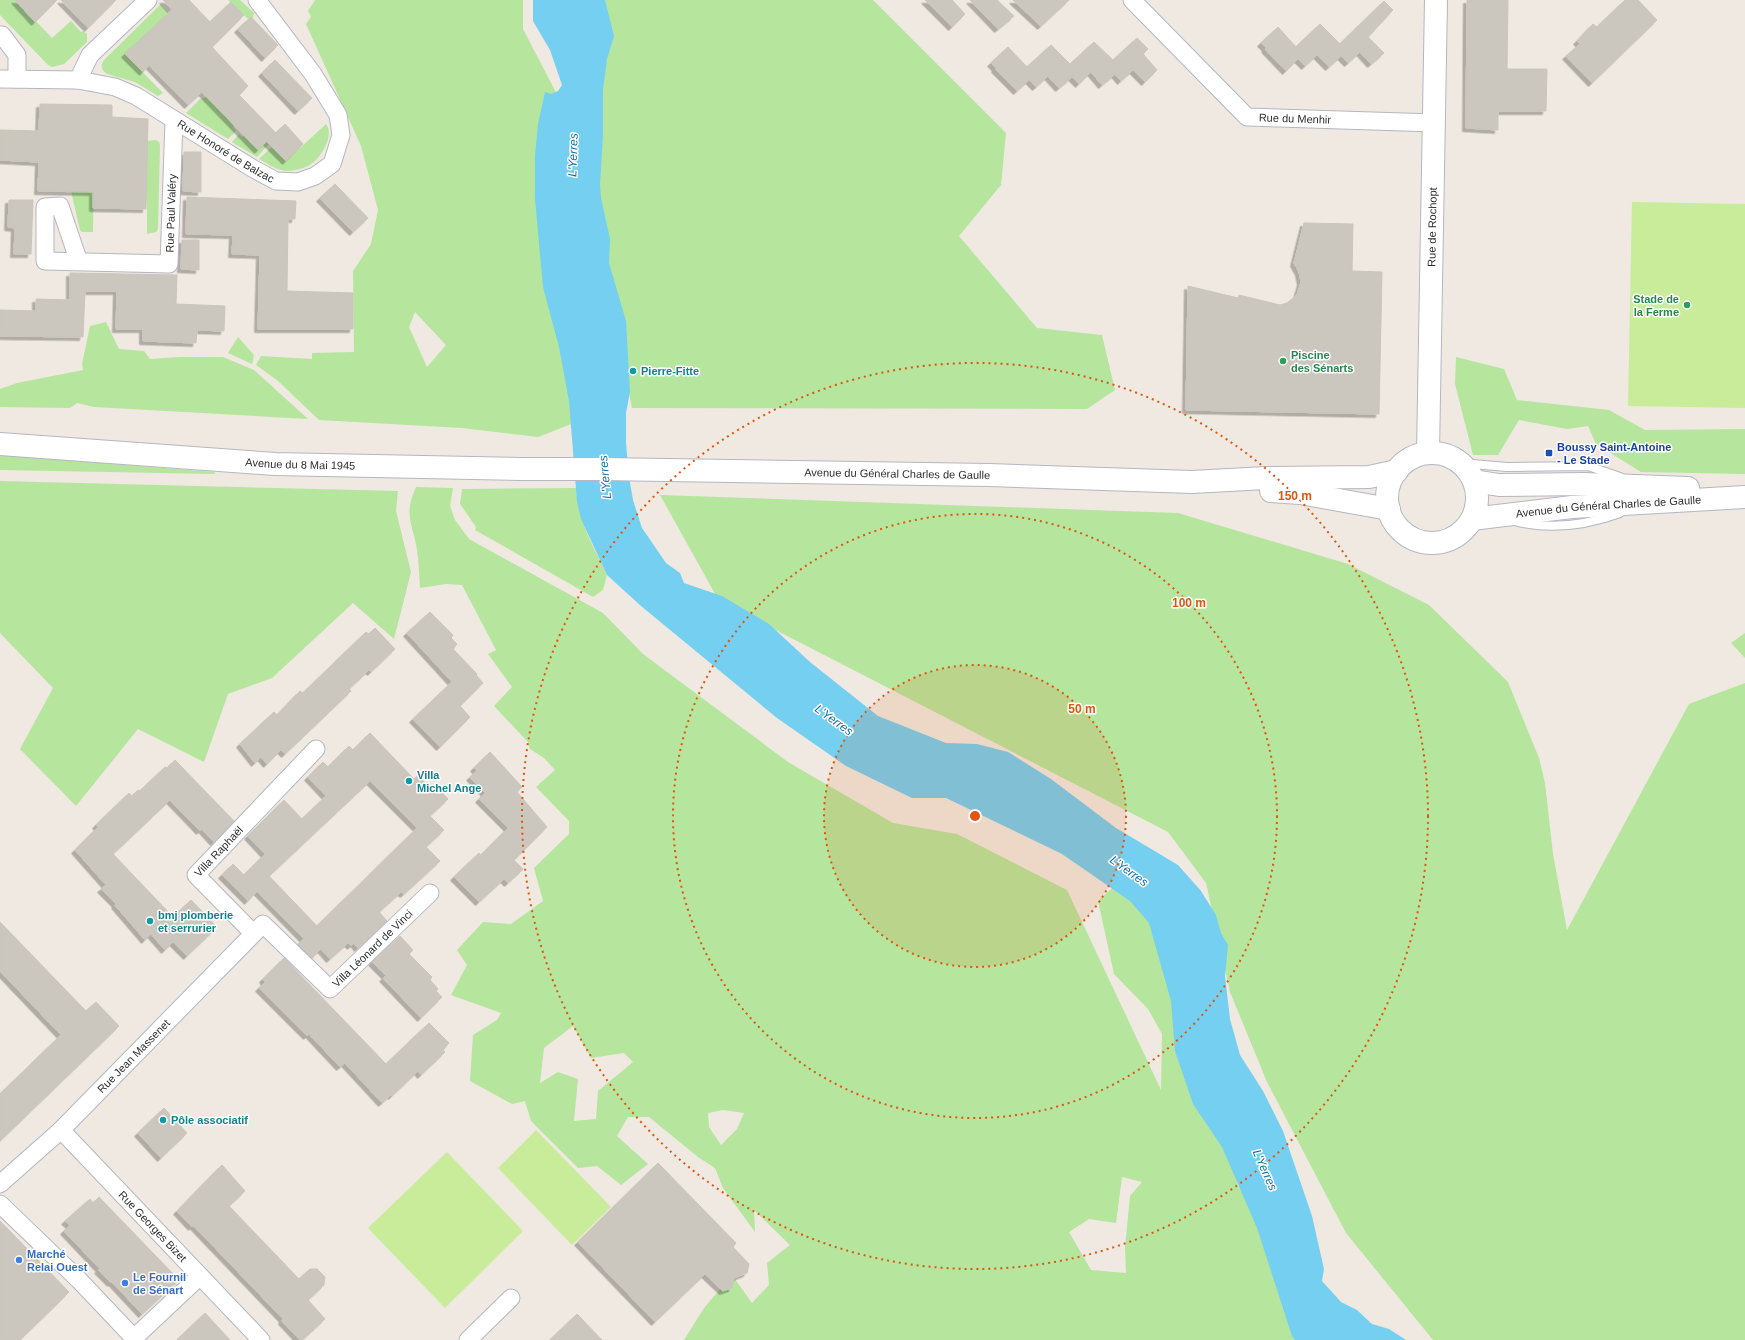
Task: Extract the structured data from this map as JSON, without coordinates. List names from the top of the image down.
{
  "streets": {
    "main road": ["Rue de Rochopt", "Avenue du 8 Mai 1945", "Avenue du Général Charles de Gaulle"],
    "street": [
      "Rue du Menhir",
      "Rue Honoré de Balzac",
      "Rue Paul Valéry",
      "Villa Raphaël",
      "Villa Léonard de Vinci",
      "Rue Jean Massenet",
      "Rue Georges Bizet"
    ]
  },
  "crossings": [
    ["Rue du Menhir", "Rue de Rochopt"],
    ["Rue Honoré de Balzac", "Rue Paul Valéry"],
    ["Rue de Rochopt", "Avenue du Général Charles de Gaulle"],
    ["Avenue du 8 Mai 1945", "Avenue du Général Charles de Gaulle"],
    ["Villa Raphaël", "Villa Léonard de Vinci"],
    ["Villa Raphaël", "Rue Jean Massenet"],
    ["Villa Léonard de Vinci", "Rue Jean Massenet"],
    ["Rue Jean Massenet", "Rue Georges Bizet"]
  ],
  "water": ["L'Yerres"],
  "places": {
    "other": [
      "Stade de la Ferme",
      "Piscine des Sénarts",
      "Pierre-Fitte",
      "Villa Michel Ange",
      "bmj plomberie et serrurier",
      "Pôle associatif",
      "Marché Relai Ouest",
      "Le Fournil de Sénart"
    ],
    "transit": ["Boussy Saint-Antoine - Le Stade"]
  },
  "rings": ["150 m", "100 m", "50 m"]
}
